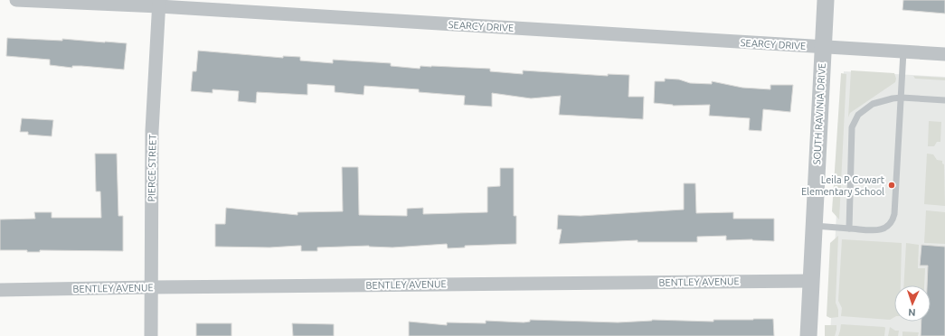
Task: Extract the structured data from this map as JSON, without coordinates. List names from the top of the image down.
{
  "streets": {
    "street": [
      "SEARCY DRIVE",
      "SOUTH RAVINIA DRIVE",
      "PIERCE STREET",
      "BENTLEY AVENUE"
    ]
  },
  "crossings": [
    ["SEARCY DRIVE", "SOUTH RAVINIA DRIVE"],
    ["SEARCY DRIVE", "PIERCE STREET"],
    ["SOUTH RAVINIA DRIVE", "BENTLEY AVENUE"],
    ["PIERCE STREET", "BENTLEY AVENUE"]
  ],
  "places": ["Leila P Cowart Elementary School"],
  "north": "bottom"
}
